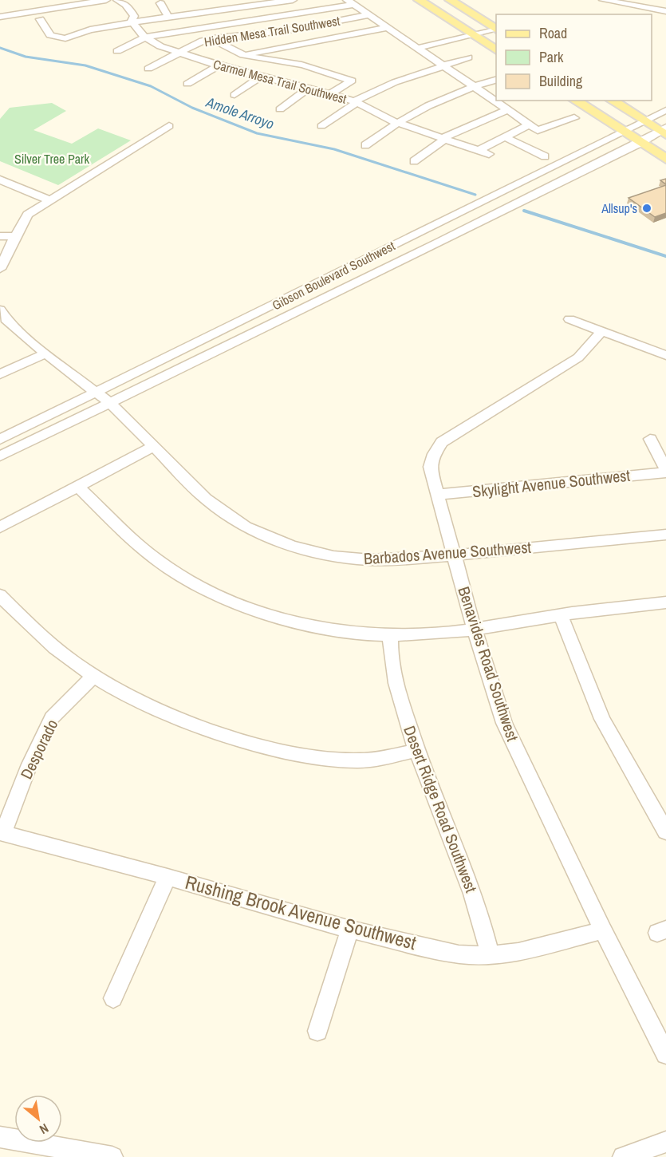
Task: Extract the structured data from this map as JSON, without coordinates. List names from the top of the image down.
{
  "streets": {
    "street": [
      "Hidden Mesa Trail Southwest",
      "Carmel Mesa Trail Southwest",
      "Gibson Boulevard Southwest",
      "Skylight Avenue Southwest",
      "Barbados Avenue Southwest",
      "Benavides Road Southwest",
      "Desporado",
      "Desert Ridge Road Southwest",
      "Rushing Brook Avenue Southwest"
    ]
  },
  "crossings": [
    ["Hidden Mesa Trail Southwest", "Carmel Mesa Trail Southwest"],
    ["Gibson Boulevard Southwest", "Barbados Avenue Southwest"],
    ["Skylight Avenue Southwest", "Benavides Road Southwest"],
    ["Barbados Avenue Southwest", "Benavides Road Southwest"],
    ["Benavides Road Southwest", "Rushing Brook Avenue Southwest"],
    ["Desporado", "Rushing Brook Avenue Southwest"],
    ["Desert Ridge Road Southwest", "Rushing Brook Avenue Southwest"]
  ],
  "water": ["Amole Arroyo"],
  "parks": ["Silver Tree Park"],
  "places": ["Allsup's"],
  "legend": ["Road", "Park", "Building"],
  "north": "bottom right"
}
